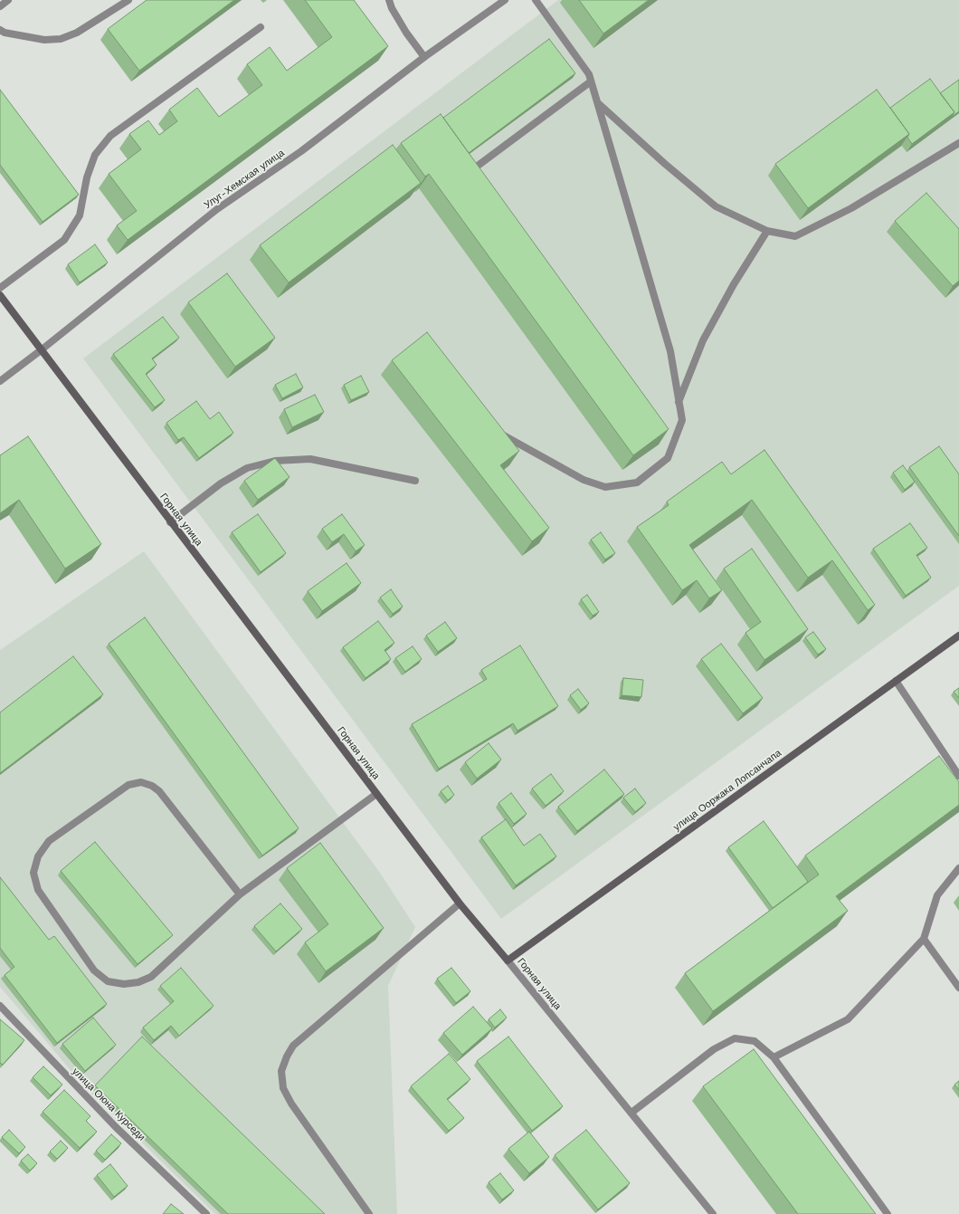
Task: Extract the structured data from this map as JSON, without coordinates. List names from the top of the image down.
{
  "streets": {
    "street": [
      "Улуг-Хемская улица",
      "Горная улица",
      "улица Ооржака Лопсанчапа",
      "улица Оюна Курседи"
    ]
  },
  "crossings": [
    ["Улуг-Хемская улица", "Горная улица"],
    ["Горная улица", "улица Ооржака Лопсанчапа"]
  ]
}
